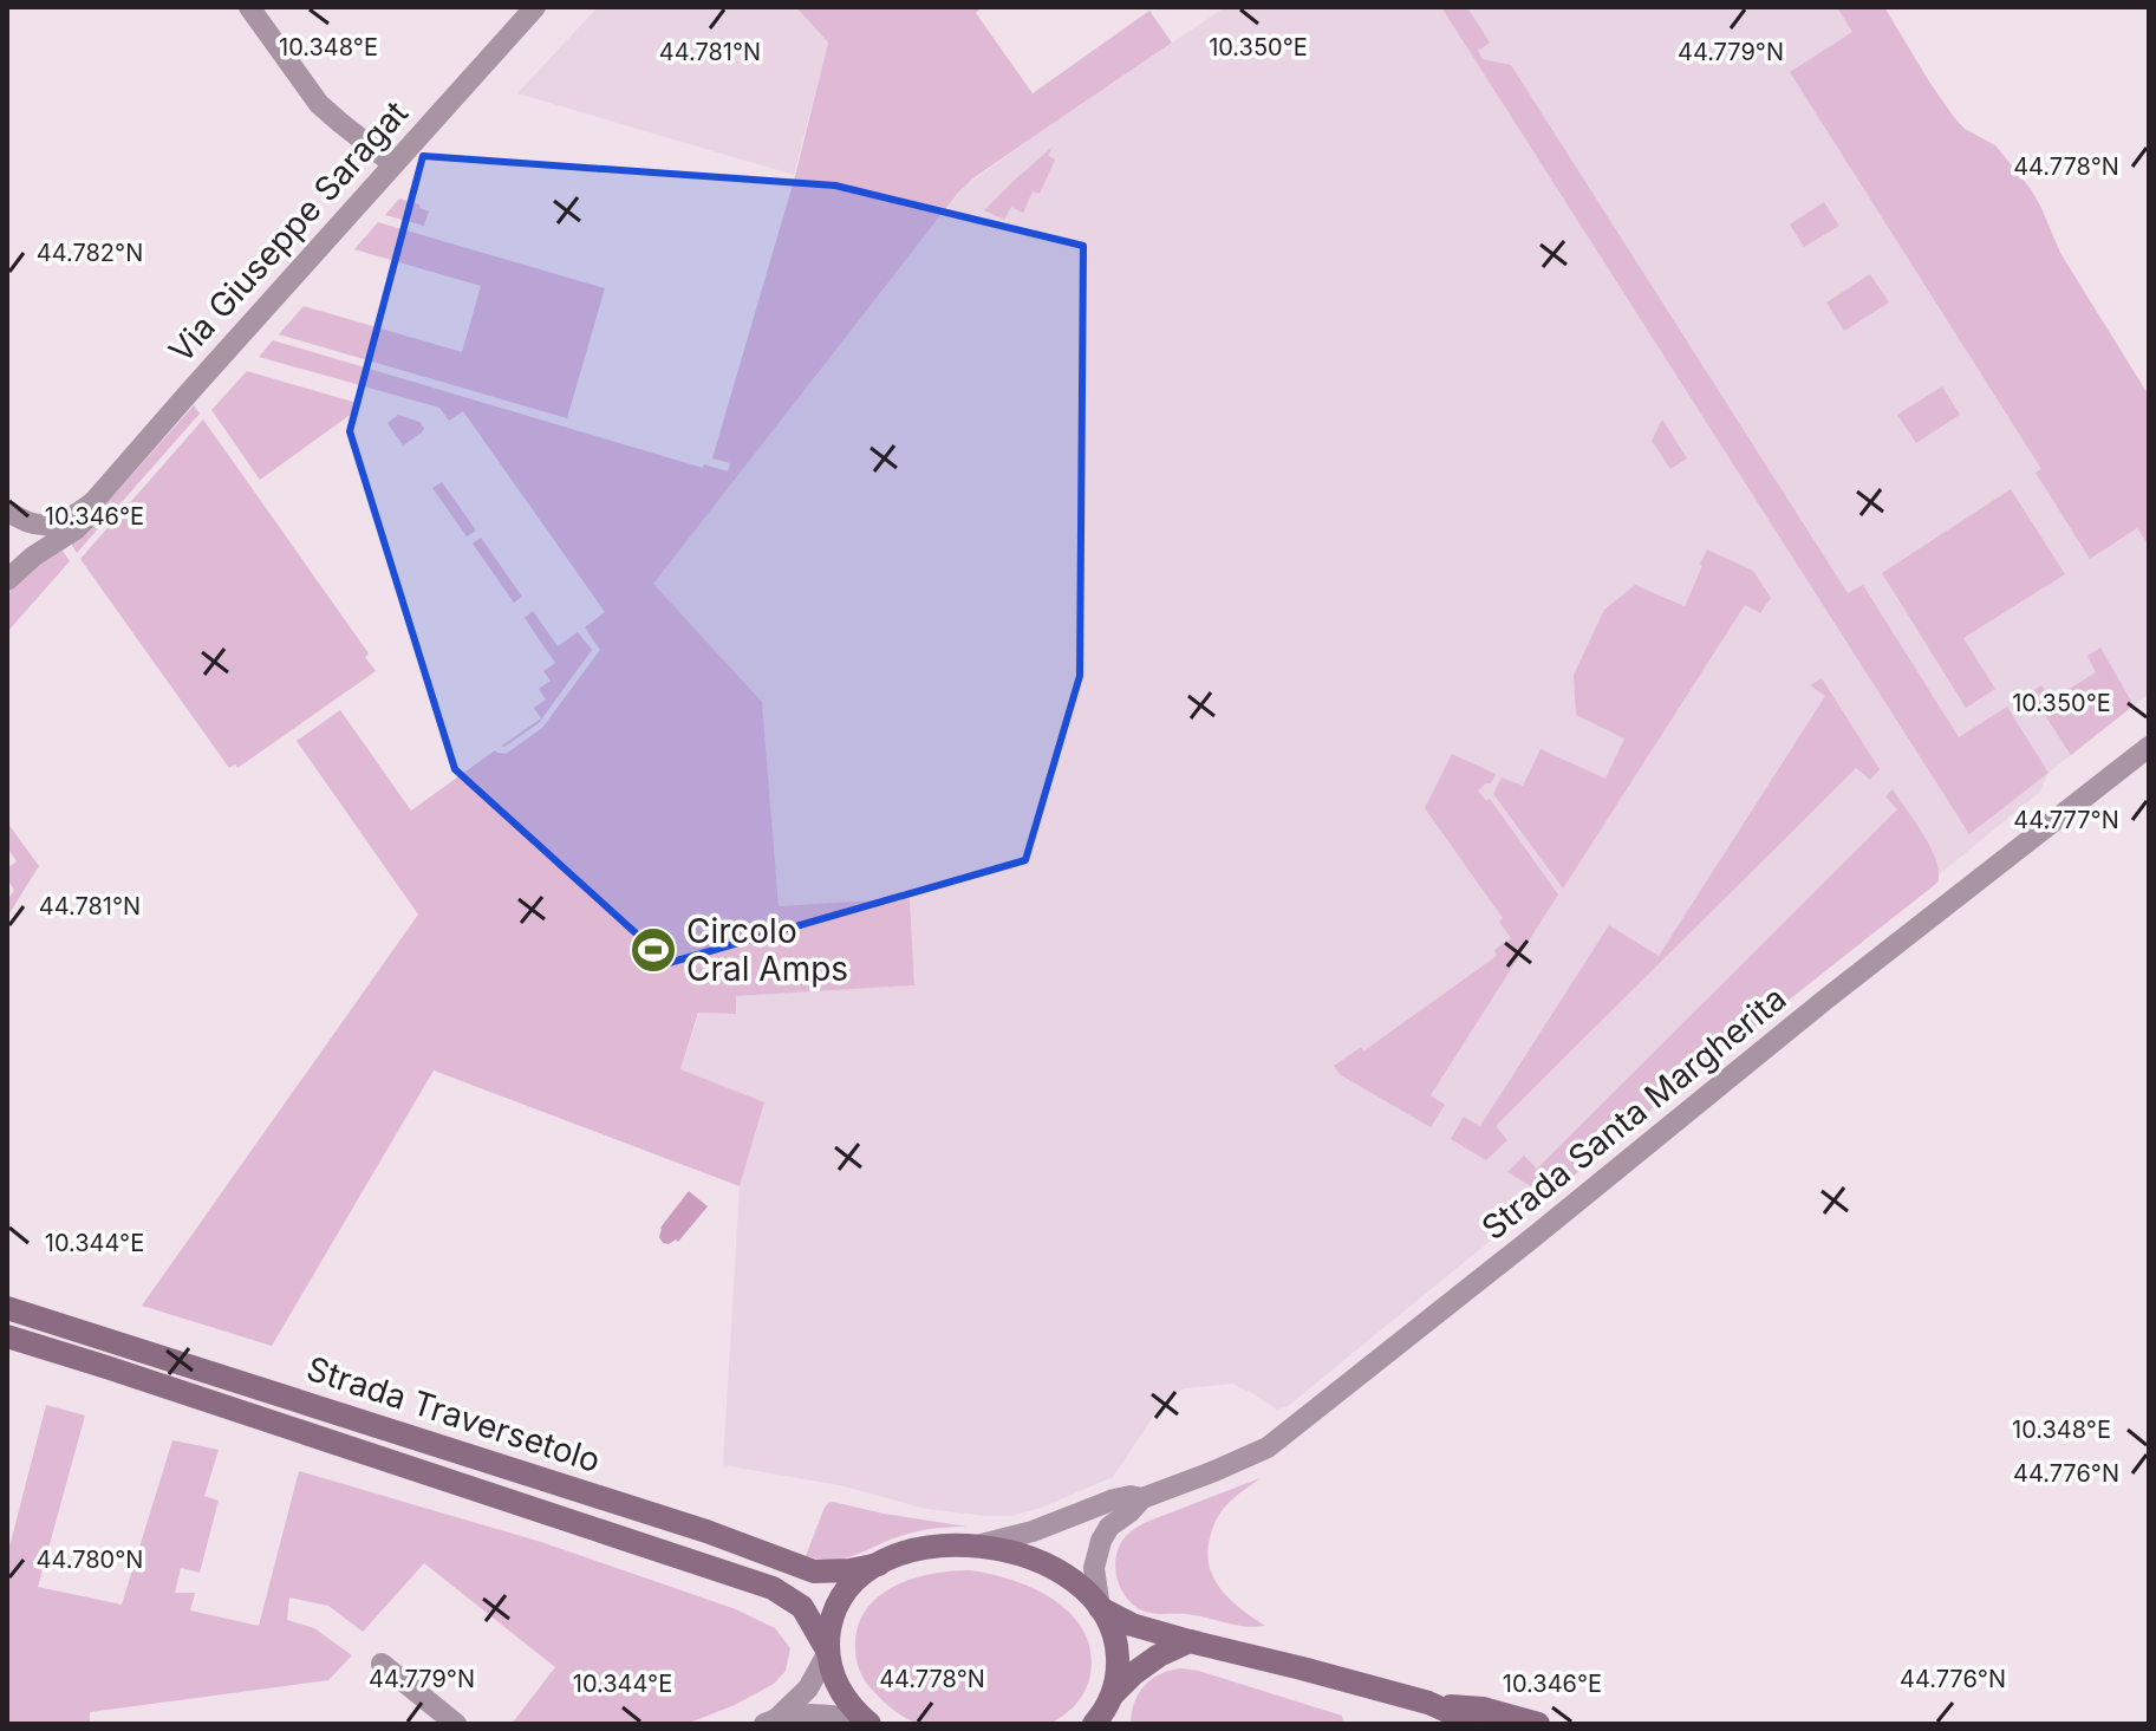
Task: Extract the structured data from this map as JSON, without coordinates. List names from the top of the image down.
{
  "streets": {
    "main road": ["Strada Traversetolo"],
    "street": ["Via Giuseppe Saragat", "Strada Santa Margherita"]
  },
  "crossings": [
    ["Strada Santa Margherita", "Strada Traversetolo"]
  ],
  "places": {
    "sports": ["Circolo Cral Amps"]
  },
  "coordinates": [
    "10.348°E",
    "10.350°E",
    "44.781°N",
    "44.779°N",
    "44.778°N",
    "44.782°N",
    "10.346°E",
    "44.777°N",
    "10.344°E",
    "44.776°N",
    "44.780°N"
  ]
}
